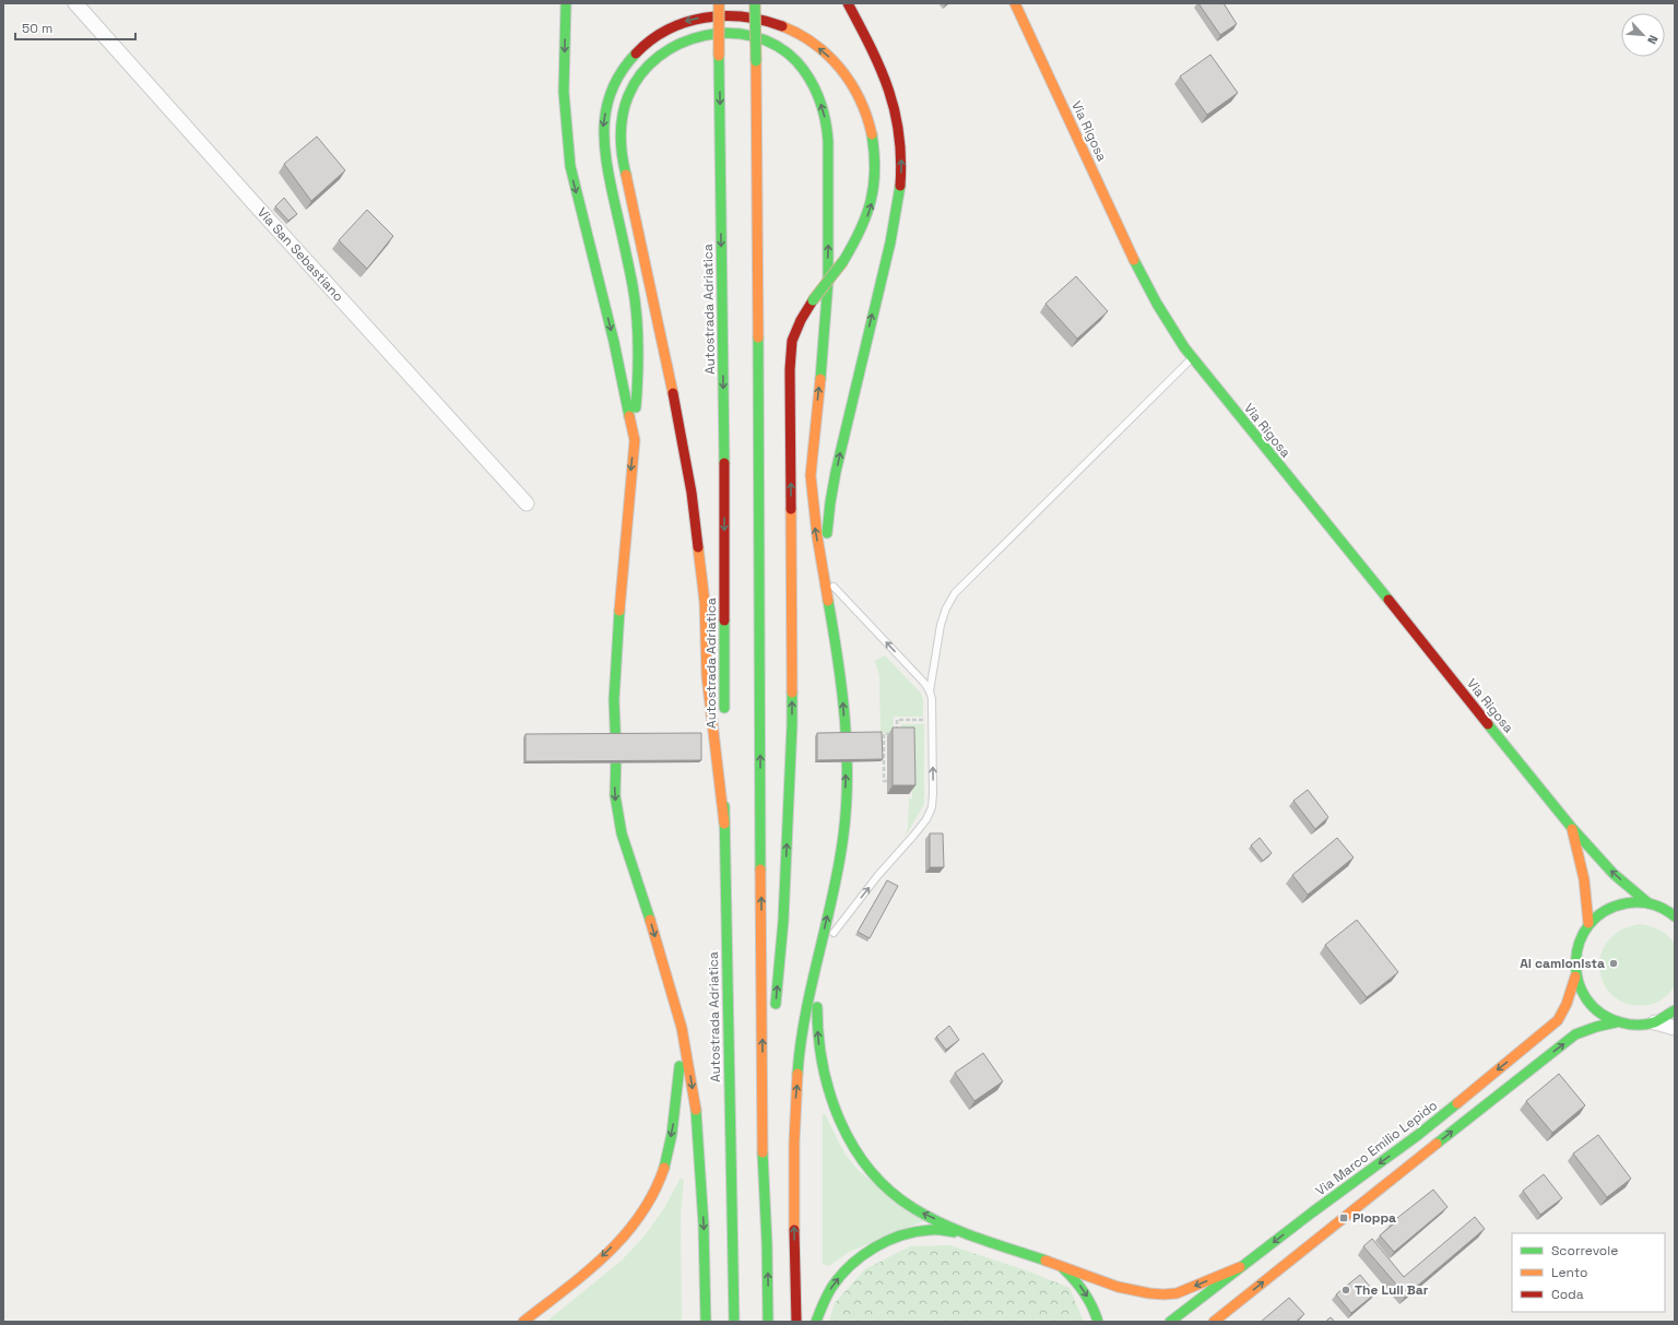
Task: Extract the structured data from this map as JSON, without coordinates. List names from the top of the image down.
{
  "streets": {
    "main road": ["Via Rigosa", "Autostrada Adriatica", "Via Marco Emilio Lepido"],
    "street": ["Via San Sebastiano"]
  },
  "places": {
    "other": ["Al camionista", "The Lull Bar"],
    "transit": ["Pioppa"]
  },
  "legend": ["Scorrevole", "Lento", "Coda"],
  "scale_bar": "50 m",
  "north": "bottom right"
}
